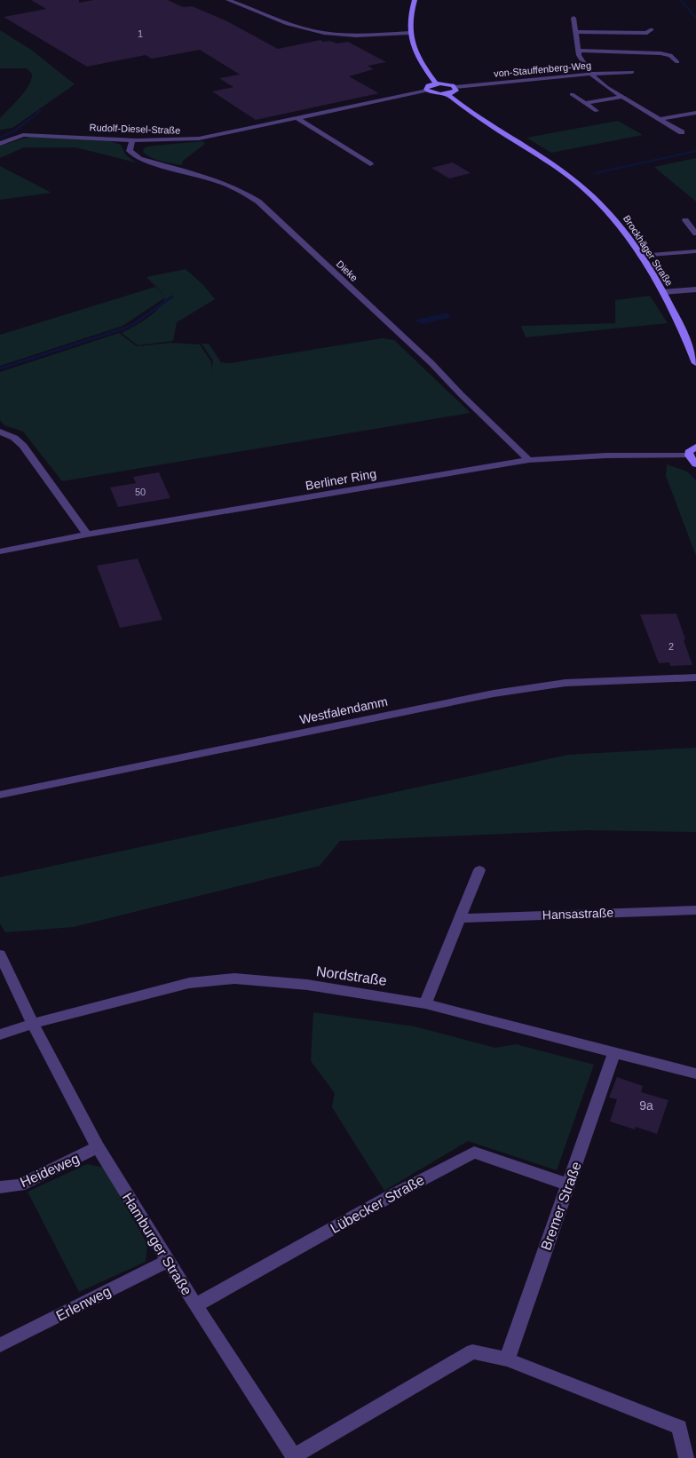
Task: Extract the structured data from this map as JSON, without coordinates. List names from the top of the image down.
{
  "streets": {
    "street": [
      "von-Stauffenberg-Weg",
      "Rudolf-Diesel-Straße",
      "Brockhäger Straße",
      "Dieke",
      "Berliner Ring",
      "Westfalendamm",
      "Hansastraße",
      "Nordstraße",
      "Heideweg",
      "Lübecker Straße",
      "Bremer Straße",
      "Hamburger Straße",
      "Erlenweg"
    ]
  },
  "crossings": [
    ["Rudolf-Diesel-Straße", "Dieke"],
    ["Dieke", "Berliner Ring"],
    ["Nordstraße", "Bremer Straße"],
    ["Nordstraße", "Hamburger Straße"],
    ["Heideweg", "Hamburger Straße"],
    ["Lübecker Straße", "Bremer Straße"],
    ["Lübecker Straße", "Hamburger Straße"],
    ["Bremer Straße", "Hamburger Straße"],
    ["Hamburger Straße", "Erlenweg"]
  ],
  "house_numbers": [
    "1",
    "50",
    "2",
    "9a"
  ]
}
